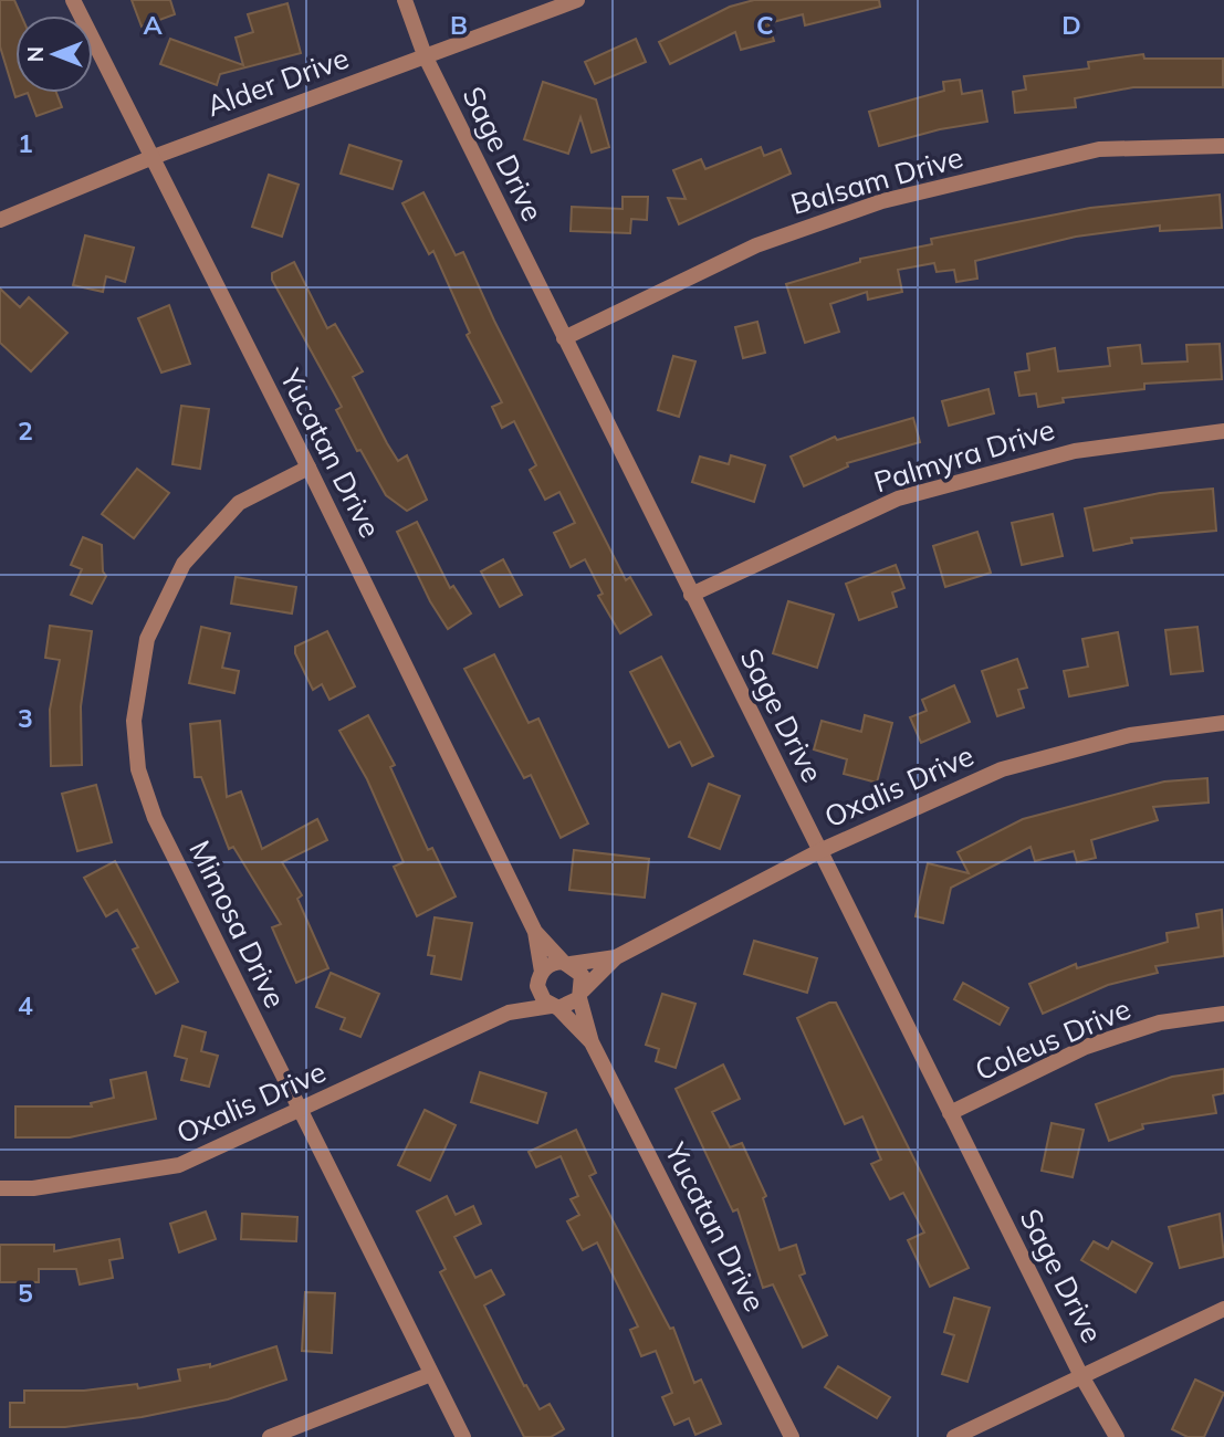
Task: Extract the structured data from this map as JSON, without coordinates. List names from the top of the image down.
{
  "streets": {
    "street": [
      "Alder Drive",
      "Sage Drive",
      "Balsam Drive",
      "Yucatan Drive",
      "Palmyra Drive",
      "Oxalis Drive",
      "Mimosa Drive",
      "Coleus Drive"
    ]
  },
  "crossings": [
    ["Alder Drive", "Sage Drive"],
    ["Alder Drive", "Yucatan Drive"],
    ["Sage Drive", "Balsam Drive"],
    ["Sage Drive", "Palmyra Drive"],
    ["Sage Drive", "Oxalis Drive"],
    ["Sage Drive", "Coleus Drive"],
    ["Yucatan Drive", "Oxalis Drive"],
    ["Yucatan Drive", "Mimosa Drive"],
    ["Oxalis Drive", "Mimosa Drive"]
  ],
  "north": "left",
  "grid": {
    "columns": [
      "A",
      "B",
      "C",
      "D"
    ],
    "rows": [
      "1",
      "2",
      "3",
      "4",
      "5"
    ]
  }
}
